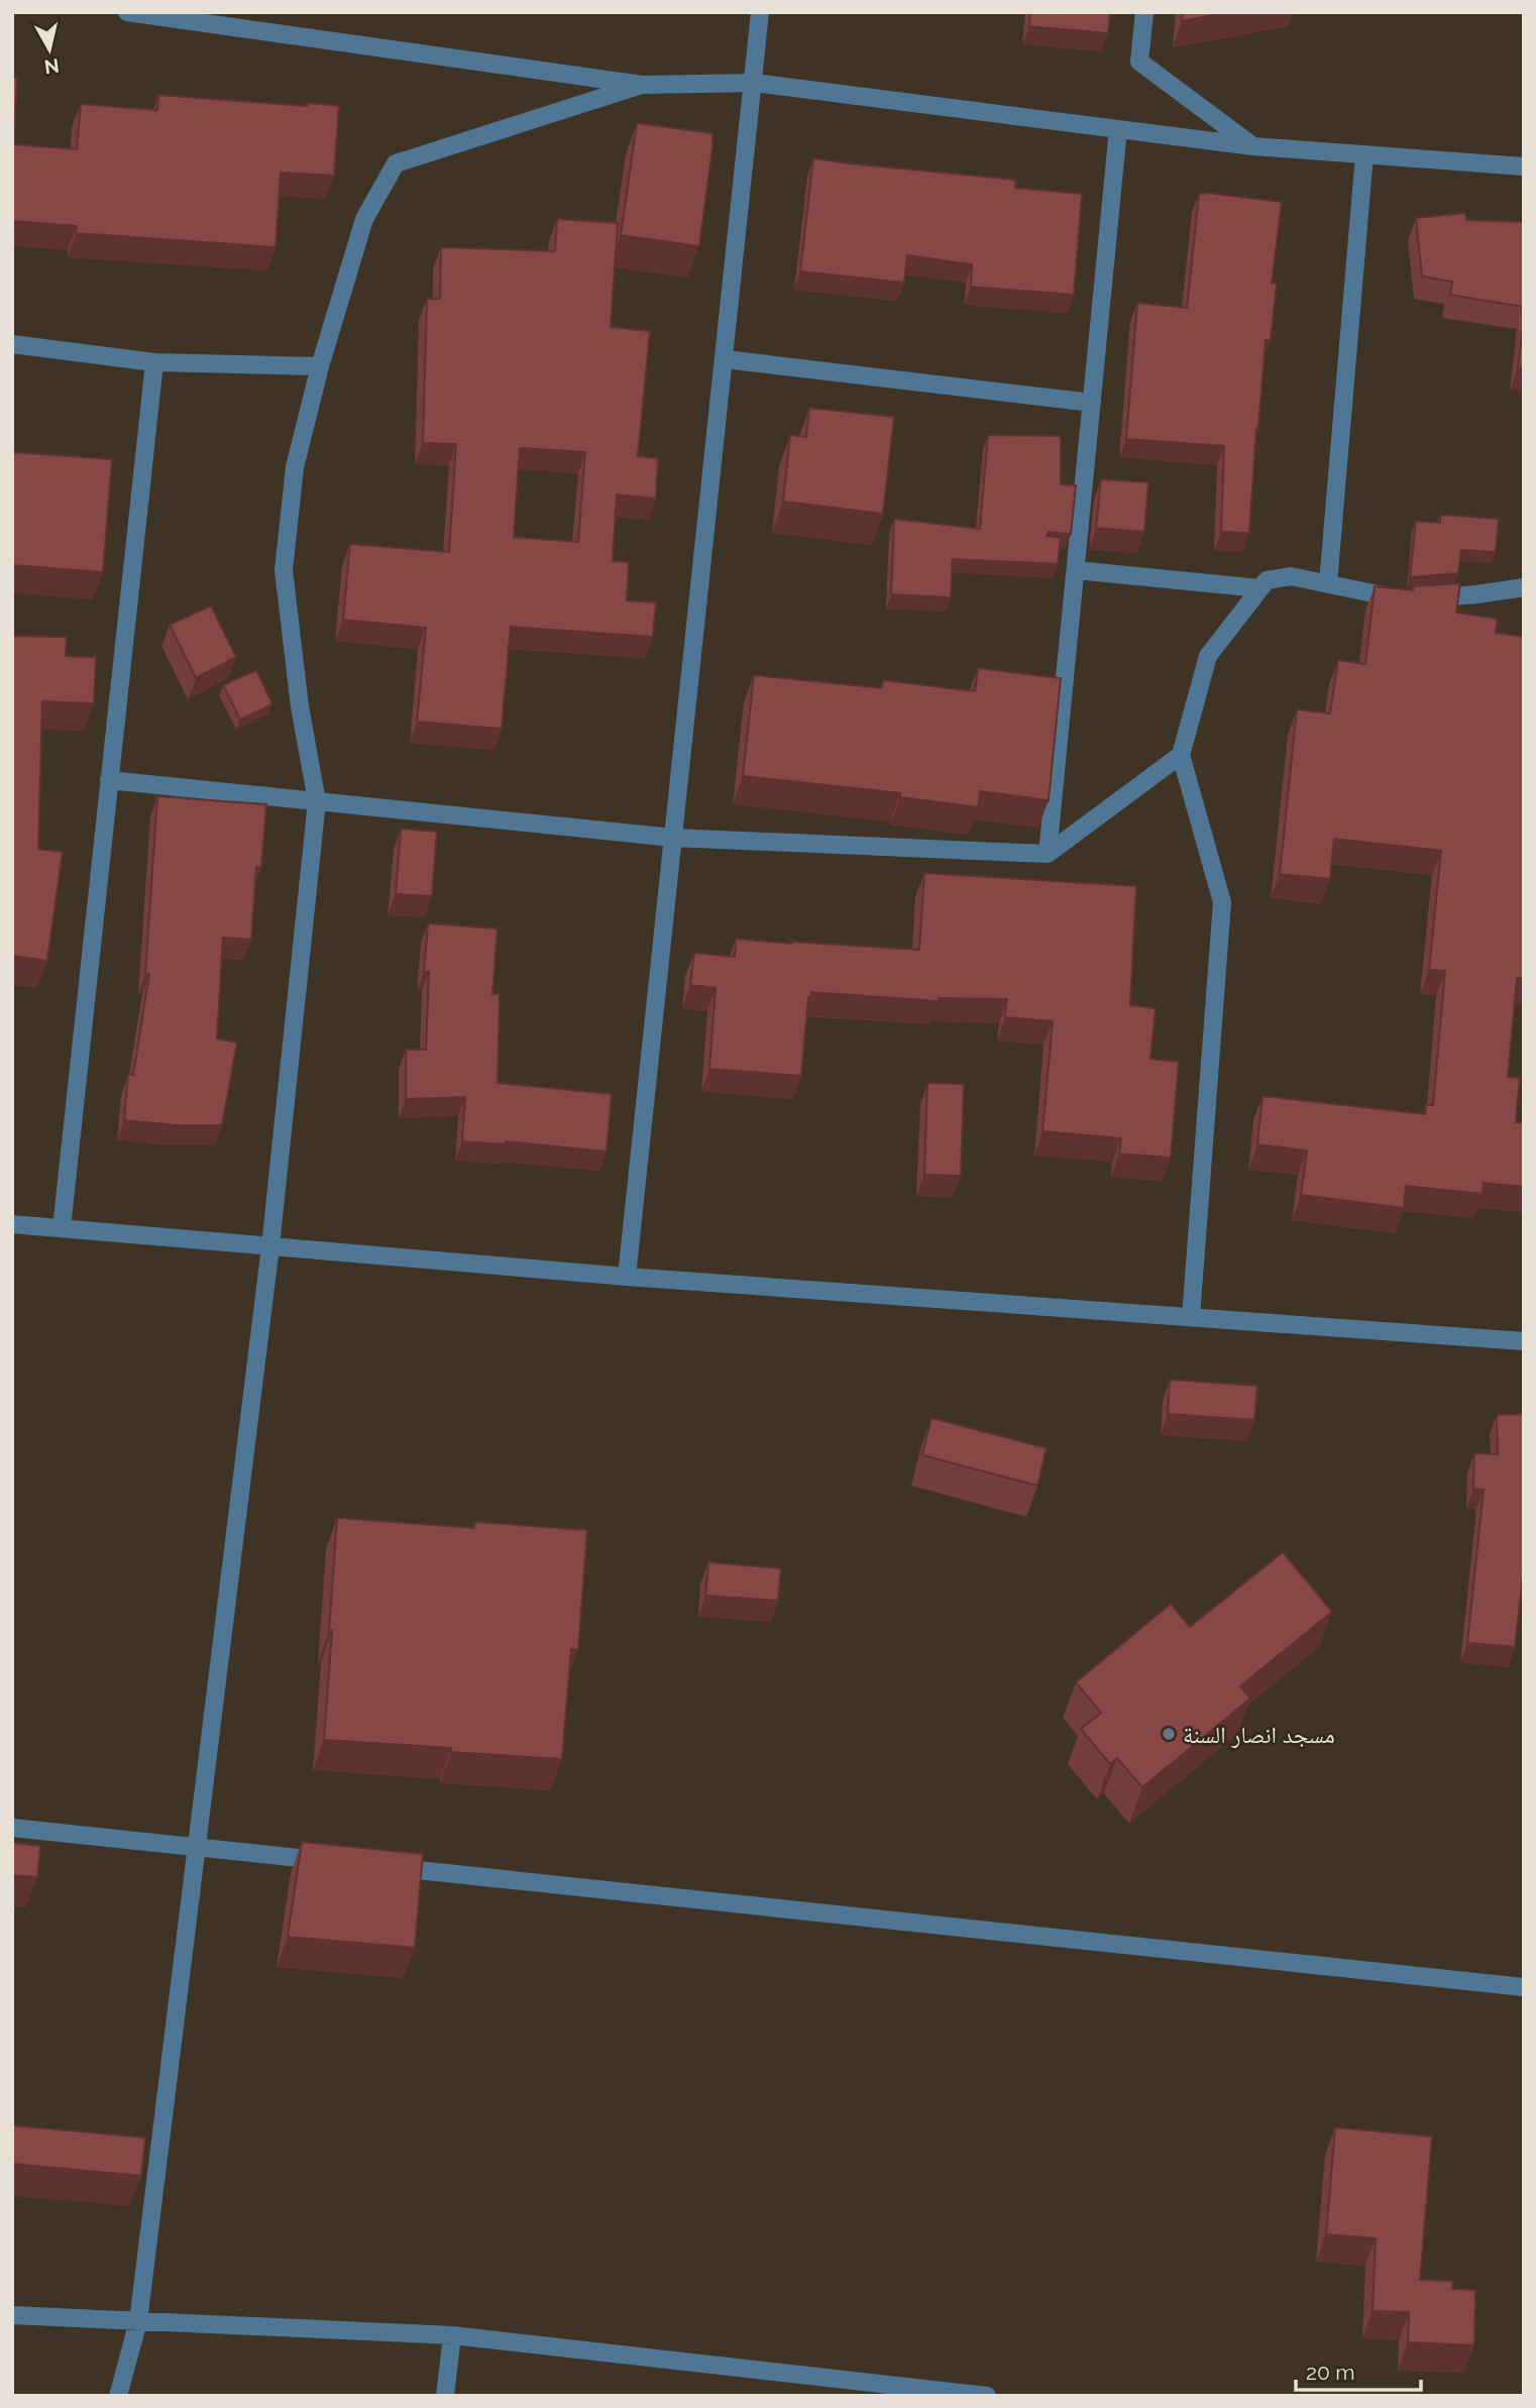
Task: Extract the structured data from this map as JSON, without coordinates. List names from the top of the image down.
{
  "places": ["مسجد انصار السنة"],
  "scale_bar": "20 m",
  "north": "bottom"
}
